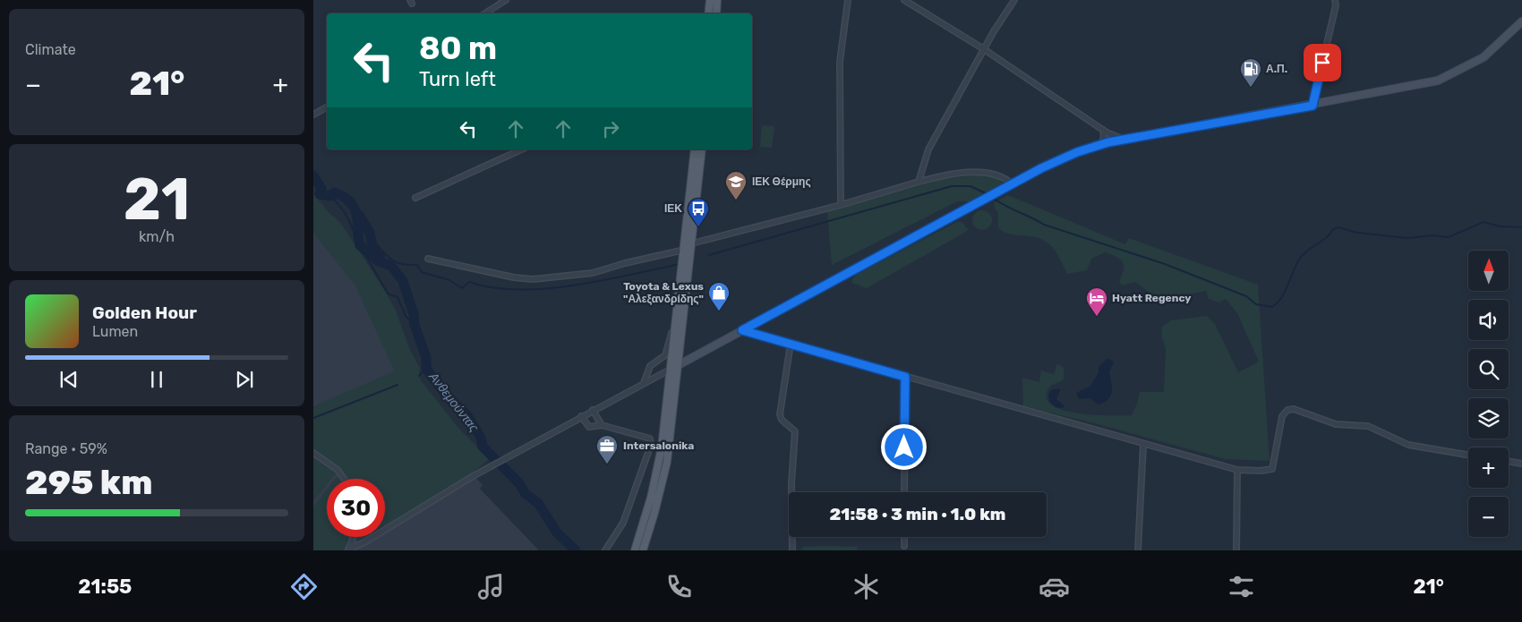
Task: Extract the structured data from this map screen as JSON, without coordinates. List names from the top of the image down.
{
  "water": ["Ανθεμούντας"],
  "places": {
    "fuel station": ["Α.Π."],
    "school or university": ["ΙΕΚ Θέρμης"],
    "bus stop": ["ΙΕΚ"],
    "shop": ["Toyota & Lexus \"Αλεξανδρίδης\""],
    "hotel": ["Hyatt Regency"],
    "office": ["Intersalonika"]
  },
  "north": "top",
  "page": {
    "tile": [
      "Climate",
      ["21", "km/h"],
      ["Range · 59%", "295 km"]
    ],
    "turn": ["80 m", "Turn left"],
    "heat": ["−", "21°", "+"],
    "map_buttons": ["+", "−"],
    "song": ["Golden Hour", "Lumen"],
    "limit": "30",
    "trip": "21:58 · 3 min · 1.0 km",
    "tabs": ["21:55", "21°"]
  }
}
